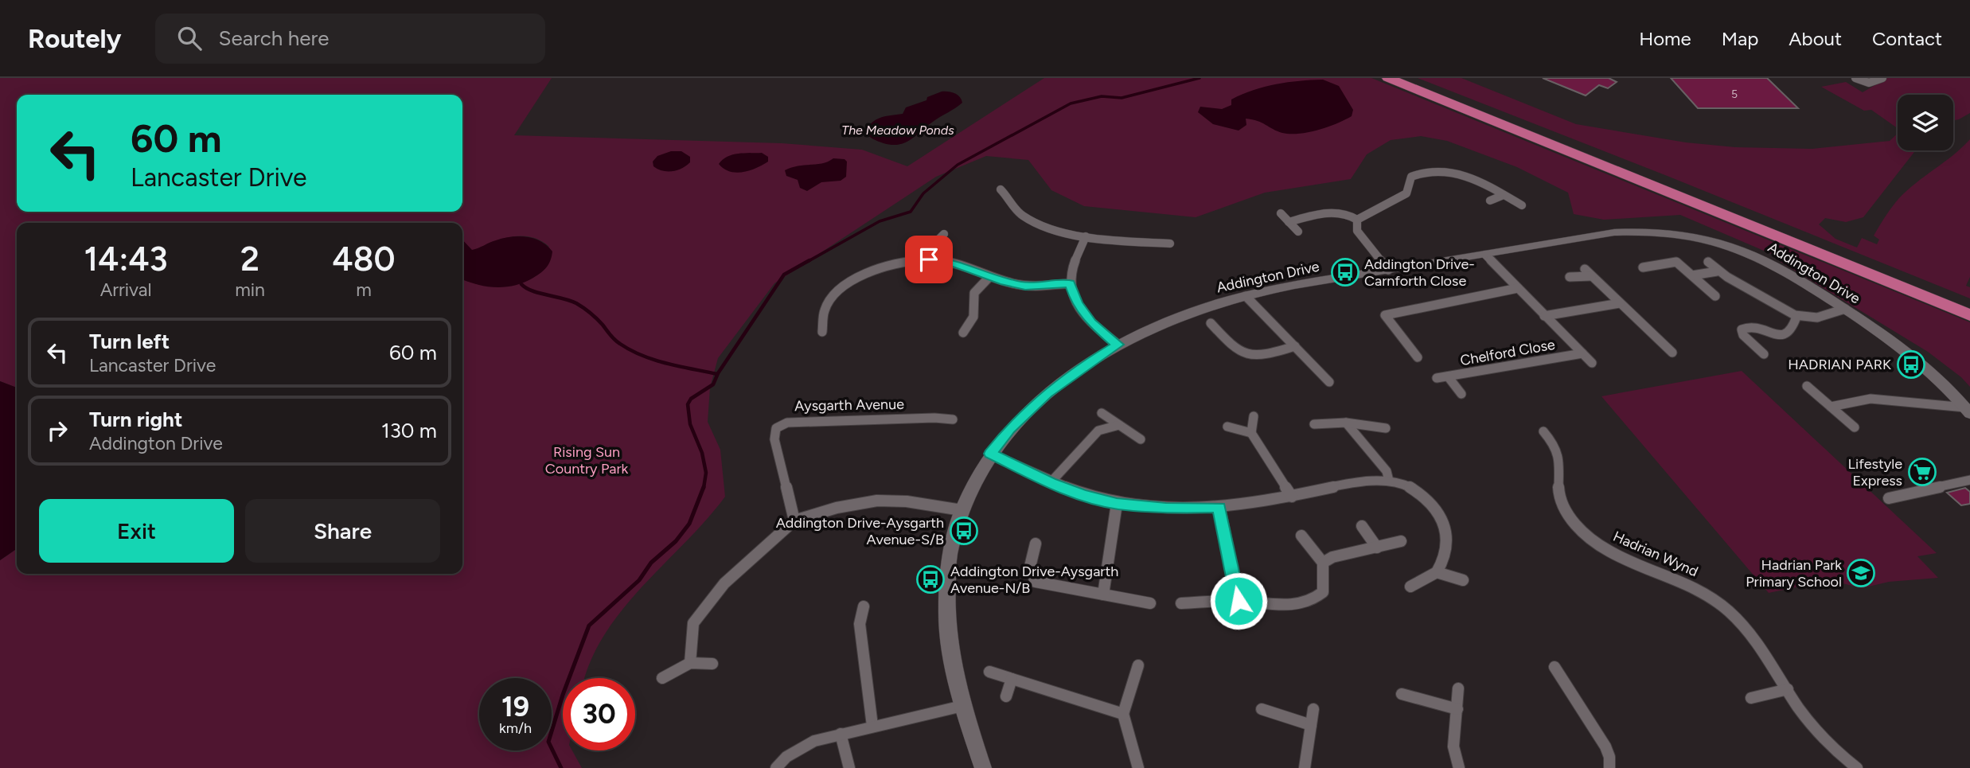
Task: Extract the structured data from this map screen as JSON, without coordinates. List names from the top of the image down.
{
  "streets": {
    "street": [
      "Addington Drive",
      "Chelford Close",
      "Aysgarth Avenue",
      "Hadrian Wynd"
    ]
  },
  "crossings": [
    ["Addington Drive", "Chelford Close"]
  ],
  "water": ["The Meadow Ponds"],
  "parks": ["Rising Sun Country Park"],
  "places": {
    "bus stop": [
      "Addington Drive- Carnforth Close",
      "HADRIAN PARK",
      "Addington Drive-Aysgarth Avenue-S/B",
      "Addington Drive-Aysgarth Avenue-N/B"
    ],
    "supermarket": ["Lifestyle Express"],
    "school or university": ["Hadrian Park Primary School"]
  },
  "house_numbers": ["5"],
  "page": {
    "header": "Routely",
    "search": "Search here",
    "nav": [
      "Home",
      "Map",
      "About",
      "Contact"
    ],
    "turn": ["60 m", "Lancaster Drive"],
    "eta": [
      "14:43",
      "Arrival",
      "2",
      "min",
      "480",
      "m"
    ],
    "list": [
      {
        "name": "Turn left",
        "note": "Lancaster Drive",
        "value": "60 m"
      },
      {
        "name": "Turn right",
        "note": "Addington Drive",
        "value": "130 m"
      }
    ],
    "buttons": ["Exit", "Share"],
    "speed": "19 km/h",
    "limit": "30"
  }
}
